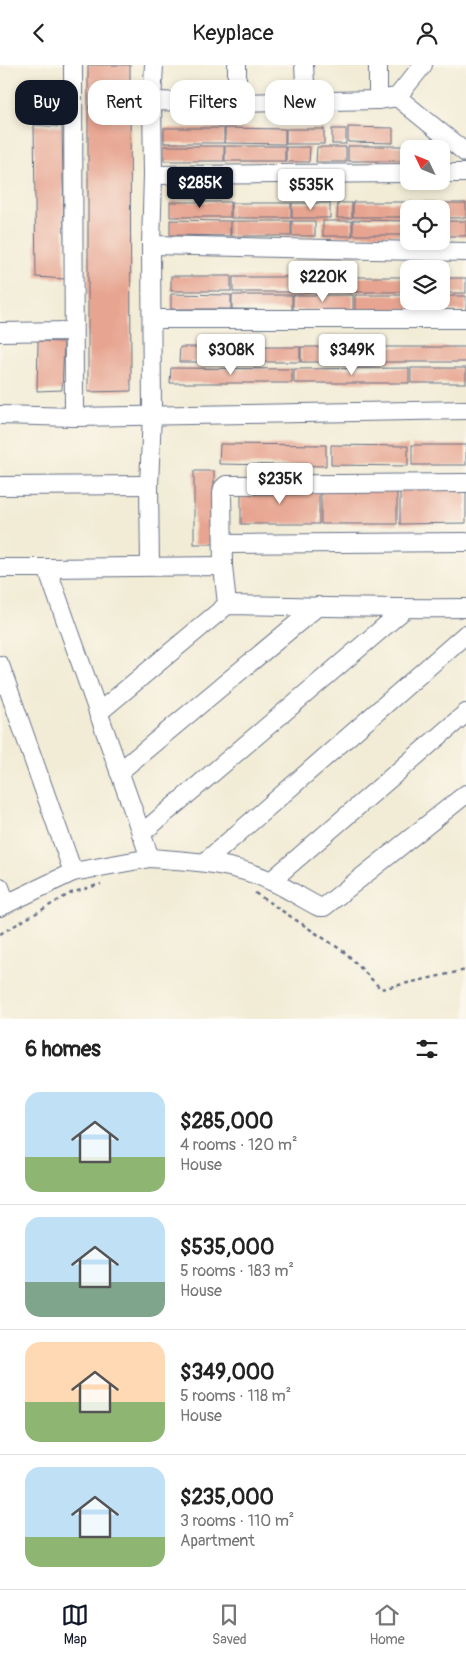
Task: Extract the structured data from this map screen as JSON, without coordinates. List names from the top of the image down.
{
  "north": "top left",
  "page": {
    "header": "Keyplace",
    "chip": [
      "Buy",
      "Rent",
      "Filters",
      "New"
    ],
    "price": [
      "$285K",
      "$535K",
      "$220K",
      "$308K",
      "$349K",
      "$235K"
    ],
    "heading": "6 homes",
    "list": [
      {
        "name": "$285,000",
        "note": "4 rooms · 120 m² · House"
      },
      {
        "name": "$535,000",
        "note": "5 rooms · 183 m² · House"
      },
      {
        "name": "$349,000",
        "note": "5 rooms · 118 m² · House"
      },
      {
        "name": "$235,000",
        "note": "3 rooms · 110 m² · Apartment"
      }
    ],
    "tabs": ["Map", "Saved", "Home"]
  }
}
